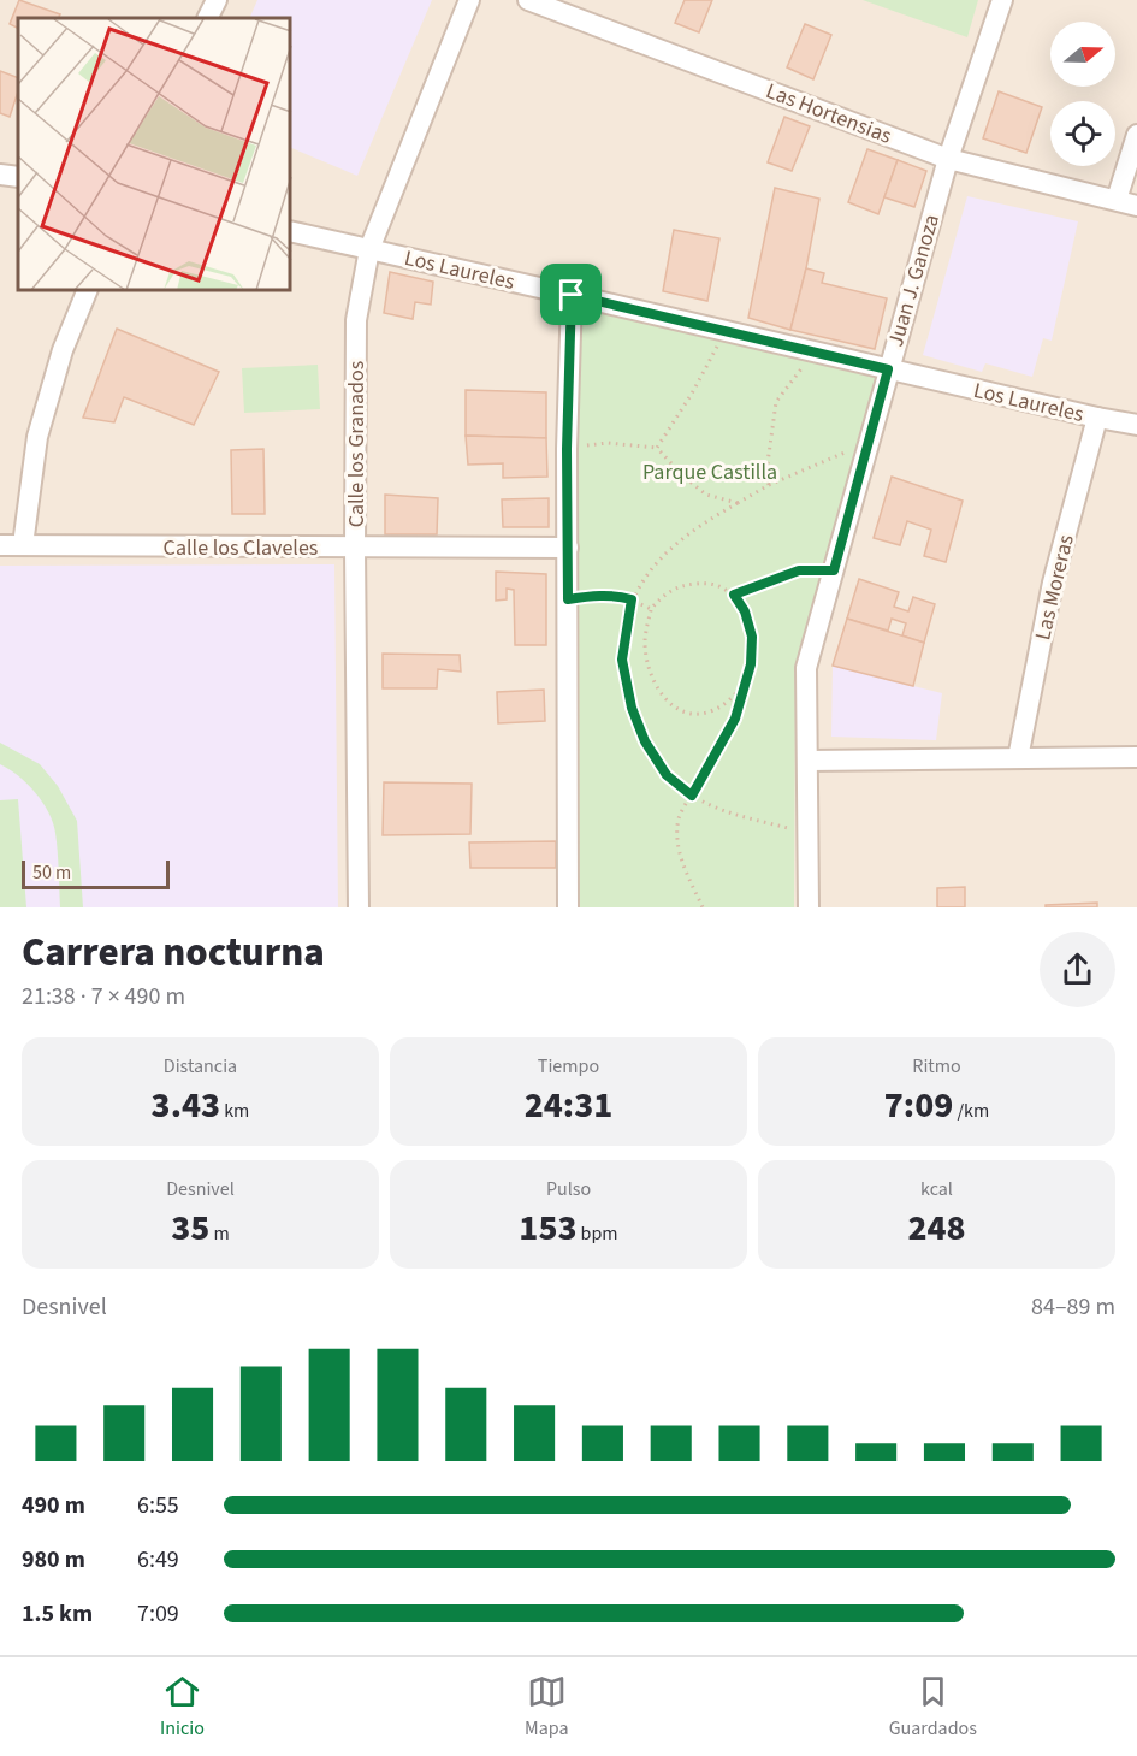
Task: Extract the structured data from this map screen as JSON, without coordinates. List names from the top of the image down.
{
  "streets": {
    "street": [
      "Las Hortensias",
      "Los Laureles",
      "Juan J. Ganoza",
      "Calle los Granados",
      "Calle los Claveles",
      "Las Moreras"
    ]
  },
  "crossings": [
    ["Las Hortensias", "Juan J. Ganoza"],
    ["Los Laureles", "Juan J. Ganoza"],
    ["Los Laureles", "Calle los Granados"],
    ["Los Laureles", "Las Moreras"],
    ["Calle los Granados", "Calle los Claveles"]
  ],
  "parks": ["Parque Castilla"],
  "scale_bar": "50 m",
  "north": "right",
  "page": {
    "scale": "50 m",
    "heading": ["Carrera nocturna", "21:38 · 7 × 490 m"],
    "stats": [
      ["Distancia", "3.43 km"],
      ["Tiempo", "24:31"],
      ["Ritmo", "7:09 /km"],
      ["Desnivel", "35 m"],
      ["Pulso", "153 bpm"],
      ["kcal", "248"]
    ],
    "chart": ["Desnivel", "84–89 m"],
    "list": [
      {
        "name": "490 m",
        "note": "6:55"
      },
      {
        "name": "980 m",
        "note": "6:49"
      },
      {
        "name": "1.5 km",
        "note": "7:09"
      }
    ],
    "tabs": ["Inicio", "Mapa", "Guardados"]
  }
}
